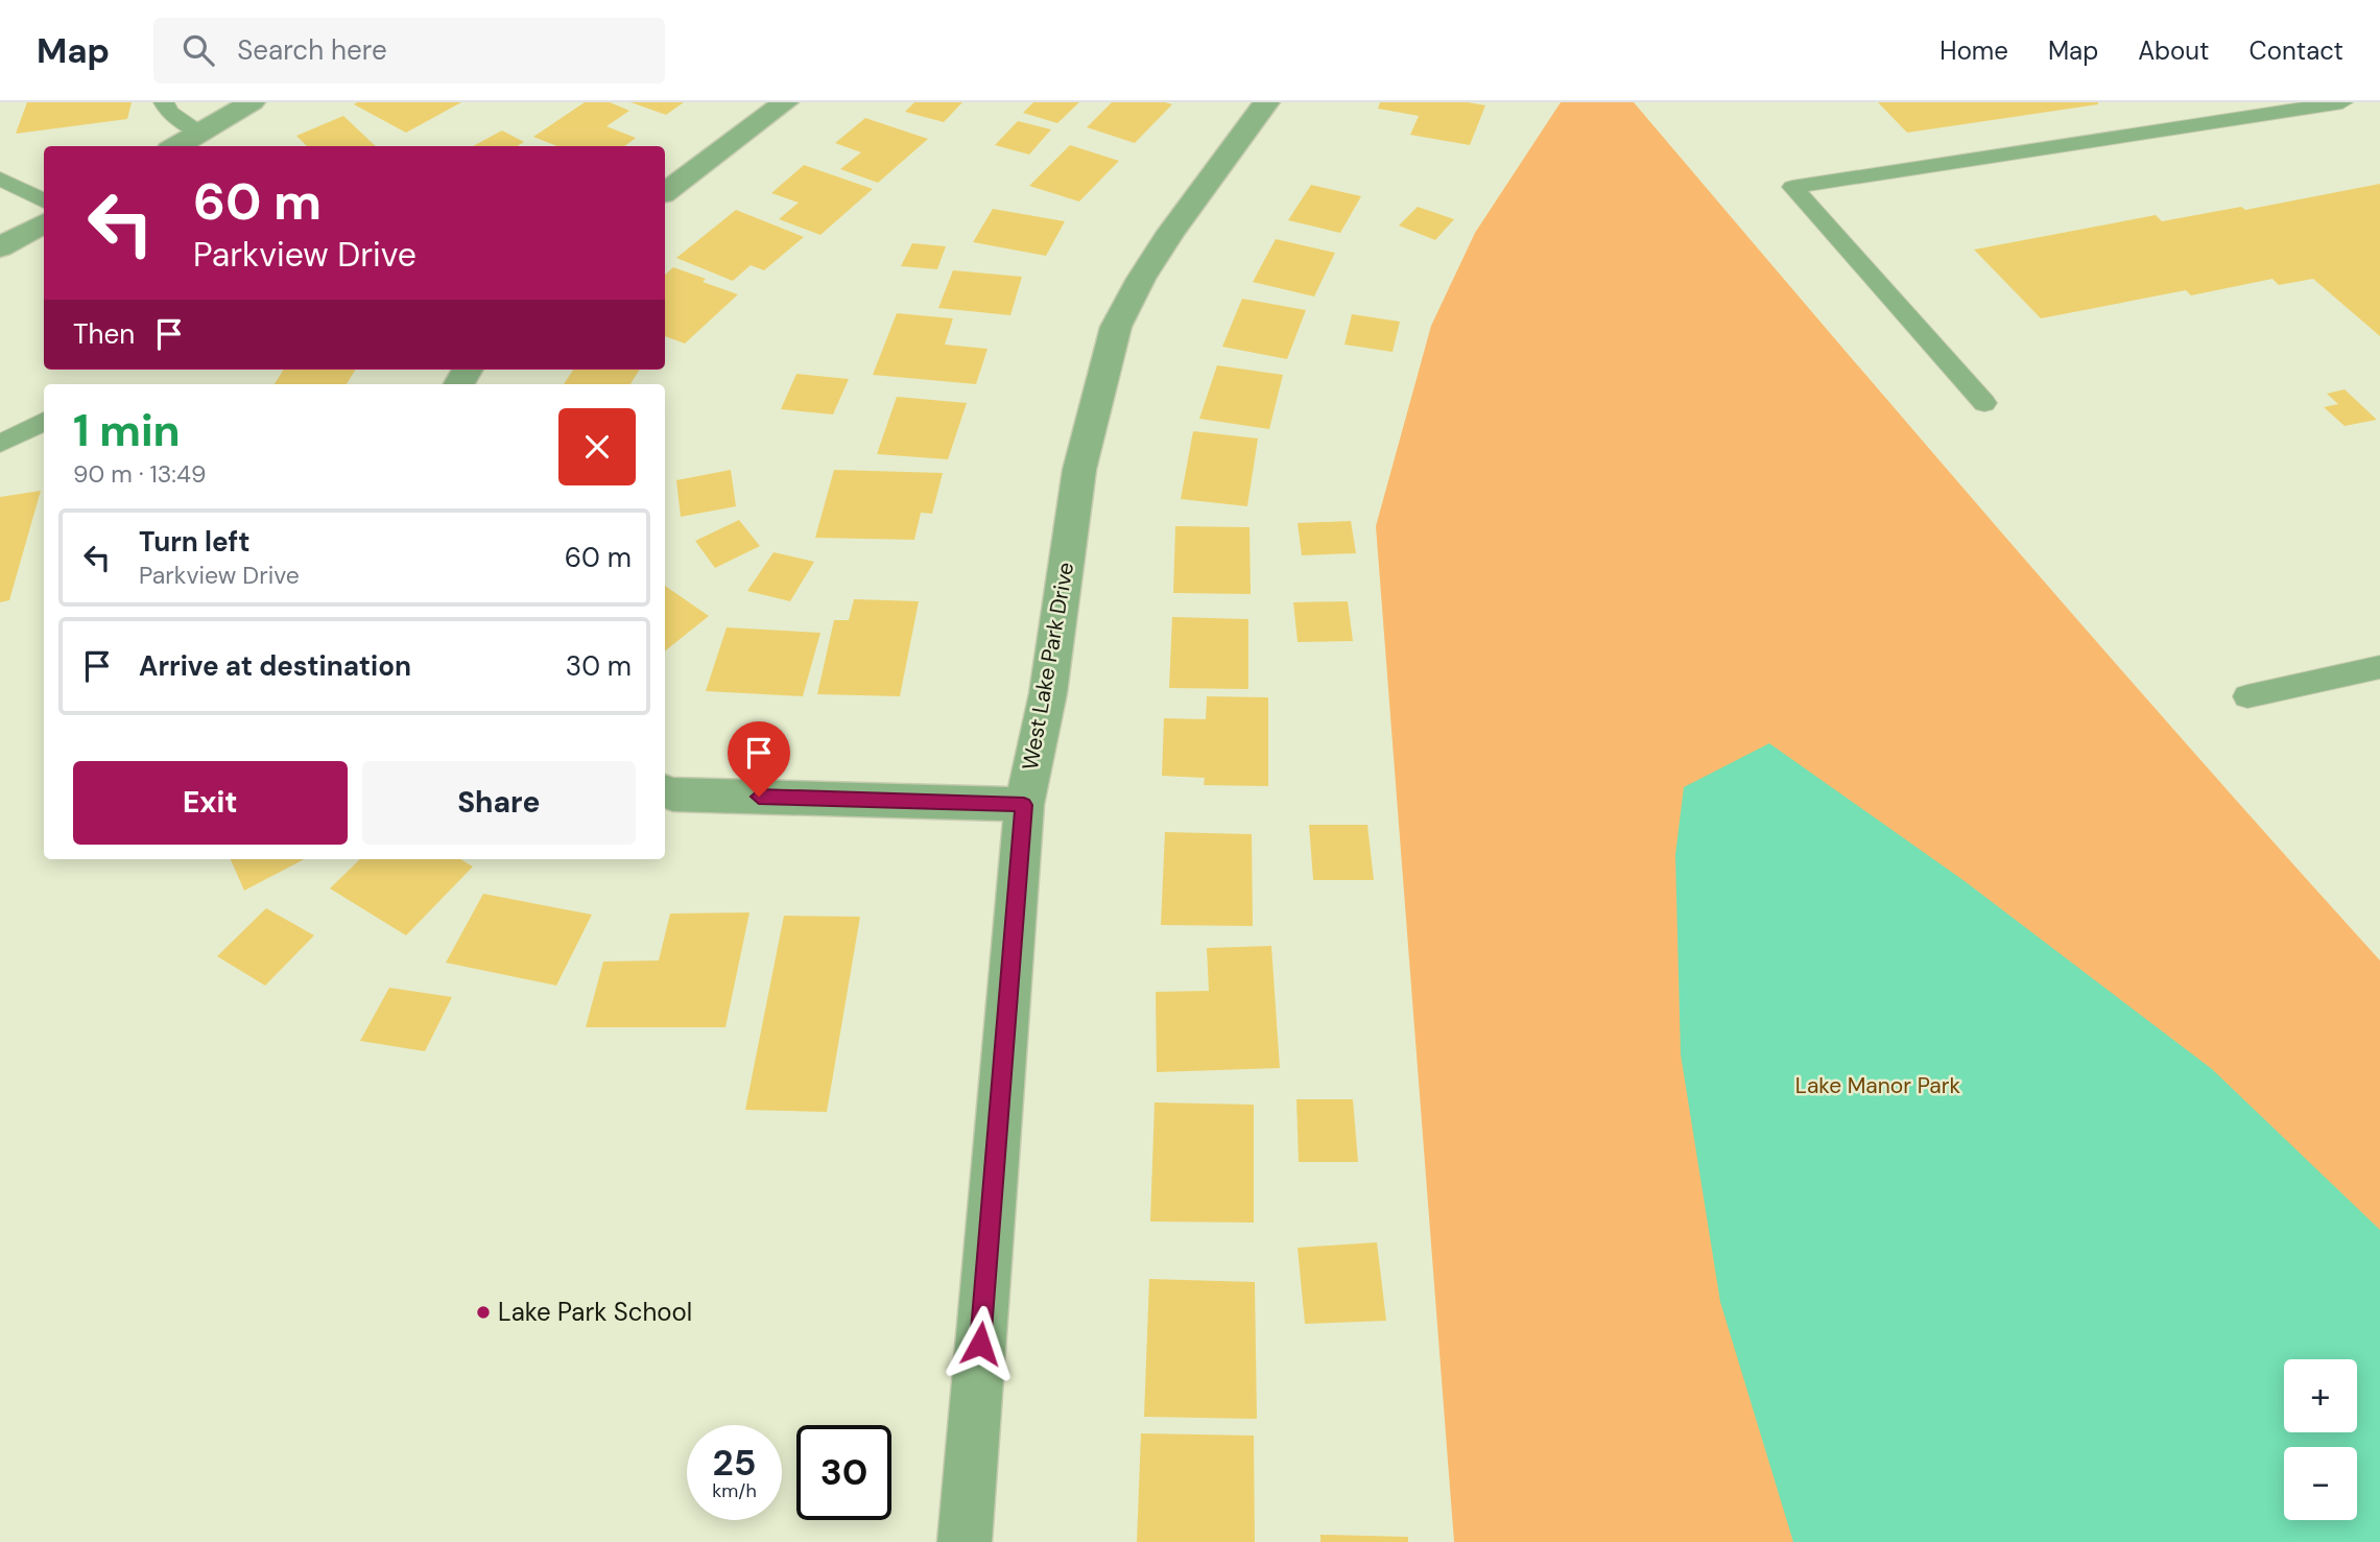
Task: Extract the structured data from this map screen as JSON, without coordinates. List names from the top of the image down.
{
  "streets": {
    "street": ["West Lake Park Drive"]
  },
  "parks": ["Lake Manor Park"],
  "places": ["Lake Park School"],
  "page": {
    "header": "Map",
    "search": "Search here",
    "nav": [
      "Home",
      "Map",
      "About",
      "Contact"
    ],
    "turn": ["60 m", "Parkview Drive"],
    "then": "Then",
    "heading": ["1 min", "90 m · 13:49"],
    "list": [
      {
        "name": "Turn left",
        "note": "Parkview Drive",
        "value": "60 m"
      },
      {
        "name": "Arrive at destination",
        "value": "30 m"
      }
    ],
    "buttons": ["Exit", "Share"],
    "map_buttons": ["+", "−"],
    "speed": "25 km/h",
    "limit": "30"
  }
}
